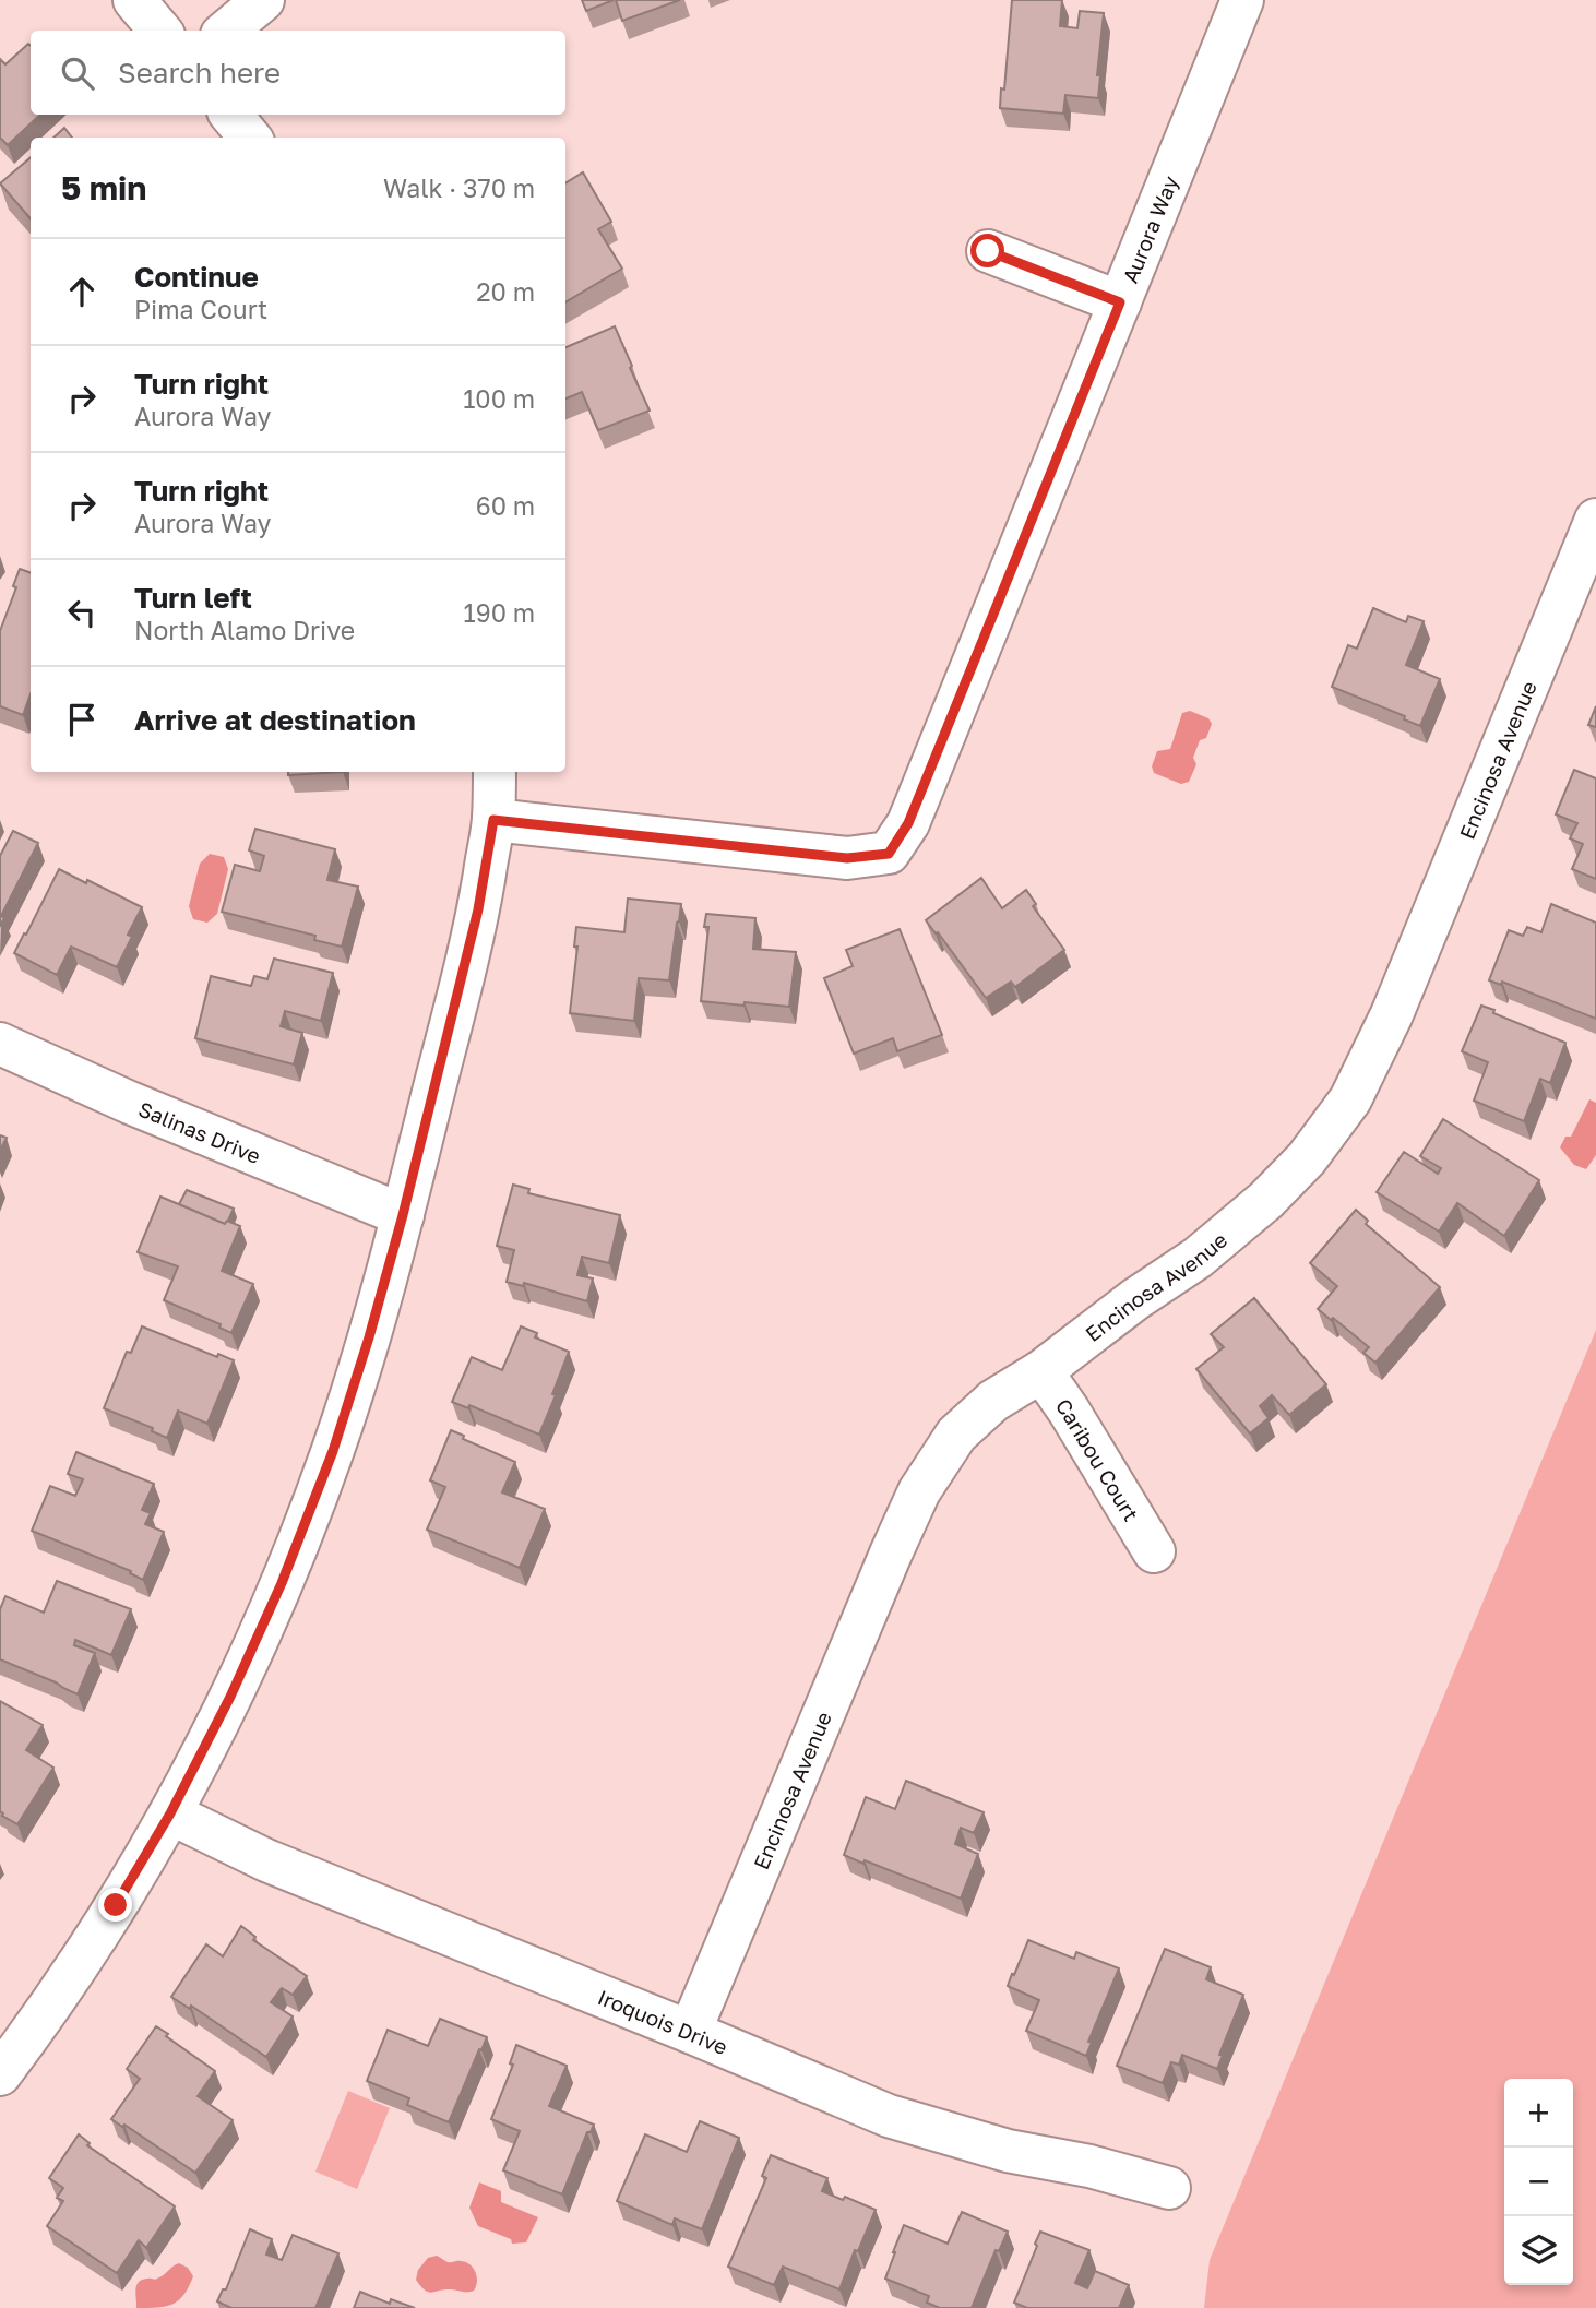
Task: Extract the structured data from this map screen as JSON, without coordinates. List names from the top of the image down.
{
  "streets": {
    "street": [
      "Aurora Way",
      "Encinosa Avenue",
      "Salinas Drive",
      "Caribou Court",
      "Iroquois Drive"
    ]
  },
  "crossings": [
    ["Encinosa Avenue", "Caribou Court"],
    ["Encinosa Avenue", "Iroquois Drive"]
  ],
  "page": {
    "search": "Search here",
    "heading": ["5 min", "Walk · 370 m"],
    "list": [
      ["Continue", "Pima Court", "20 m"],
      ["Turn right", "Aurora Way", "100 m"],
      ["Turn right", "Aurora Way", "60 m"],
      ["Turn left", "North Alamo Drive", "190 m"],
      "Arrive at destination"
    ],
    "map_buttons": ["+", "−"]
  }
}
